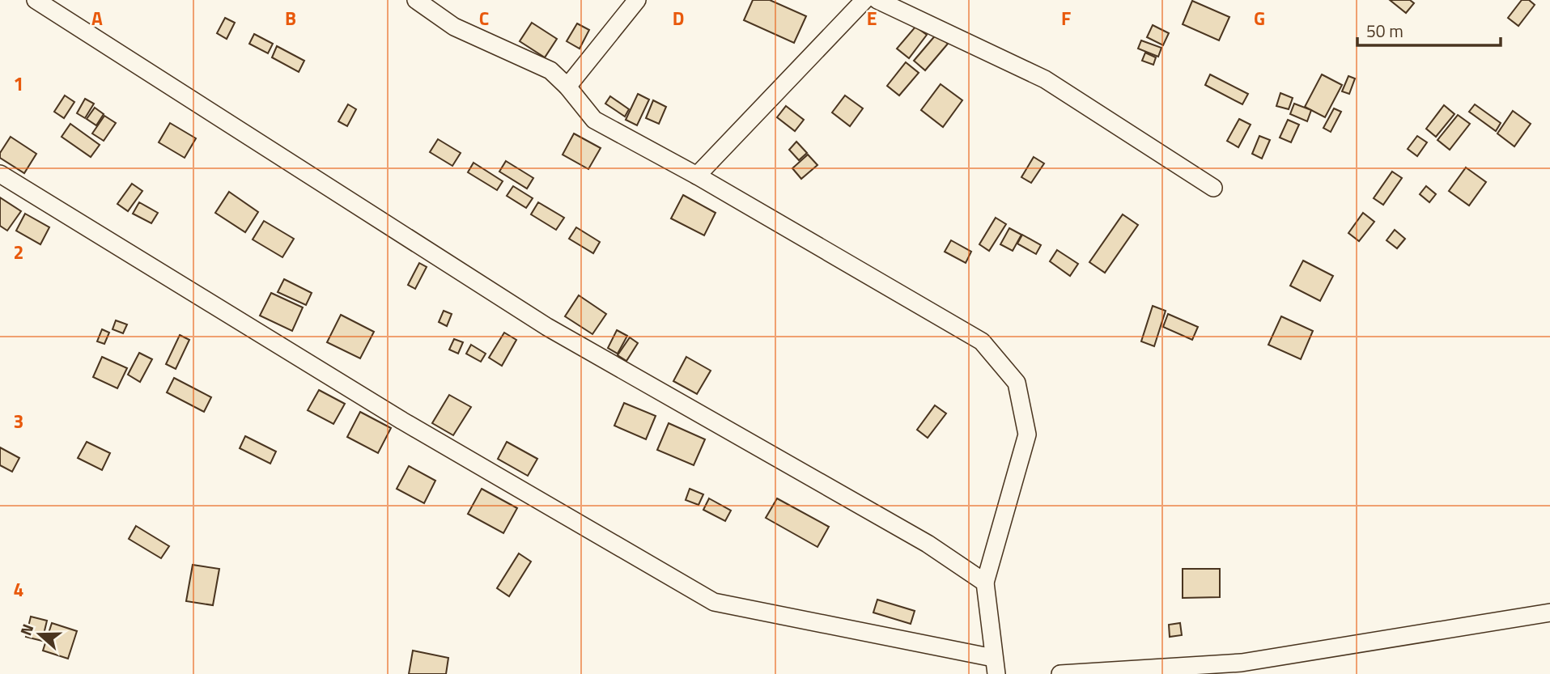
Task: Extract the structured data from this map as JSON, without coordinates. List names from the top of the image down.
{
  "scale_bar": "50 m",
  "north": "left",
  "grid": {
    "columns": [
      "A",
      "B",
      "C",
      "D",
      "E",
      "F",
      "G"
    ],
    "rows": [
      "1",
      "2",
      "3",
      "4"
    ]
  }
}
